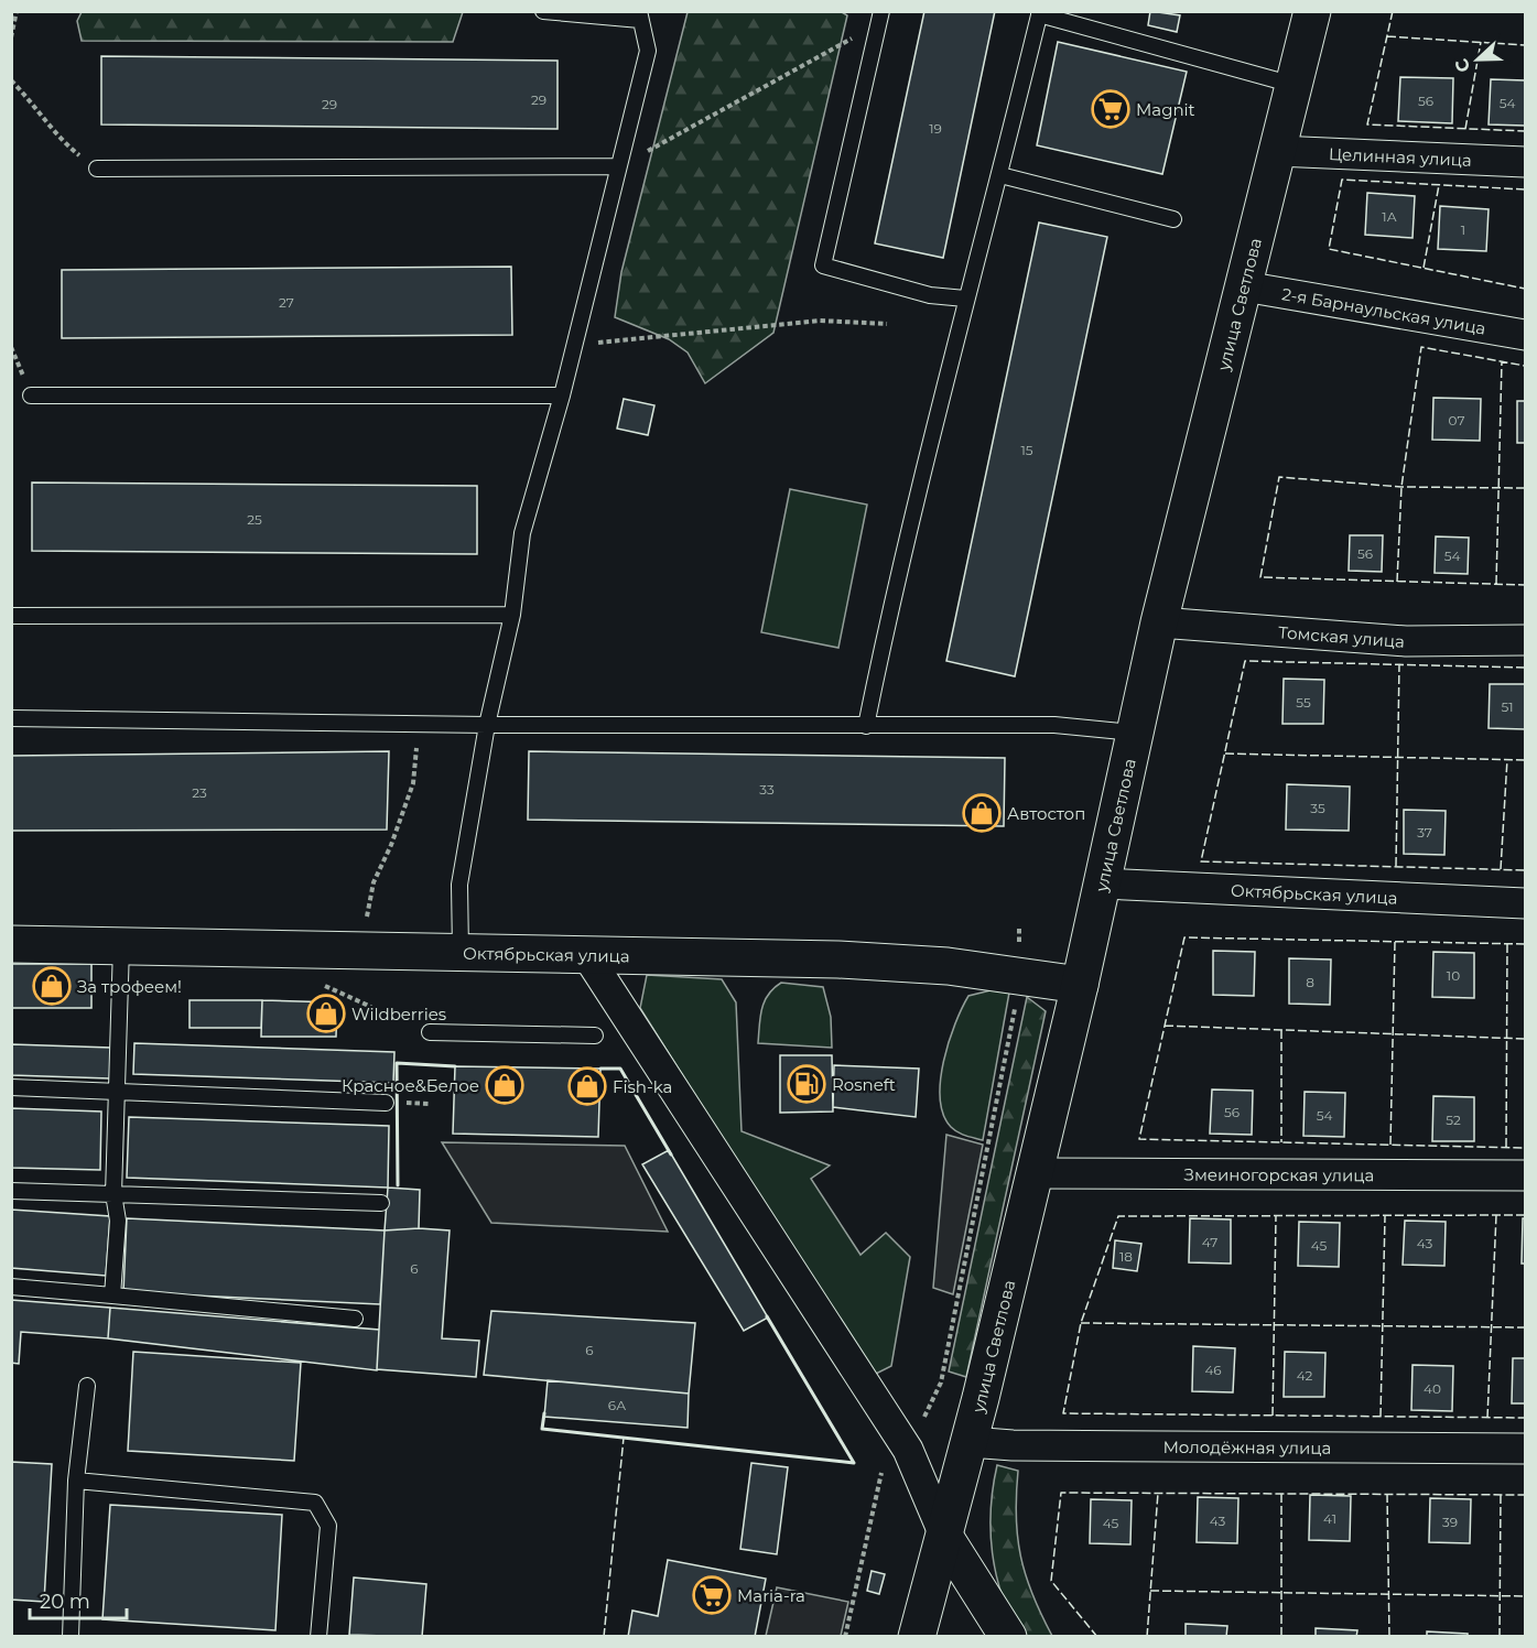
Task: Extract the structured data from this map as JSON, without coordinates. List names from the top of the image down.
{
  "streets": {
    "main road": ["улица Светлова", "Октябрьская улица"],
    "street": [
      "Целинная улица",
      "2-я Барнаульская улица",
      "Томская улица",
      "Змеиногорская улица",
      "Молодёжная улица"
    ]
  },
  "crossings": [
    ["Целинная улица", "улица Светлова"],
    ["улица Светлова", "2-я Барнаульская улица"],
    ["улица Светлова", "Томская улица"],
    ["улица Светлова", "Октябрьская улица"],
    ["улица Светлова", "Змеиногорская улица"],
    ["улица Светлова", "Молодёжная улица"]
  ],
  "places": {
    "supermarket": ["Magnit", "Maria-ra"],
    "shop": [
      "Автостоп",
      "За трофеем!",
      "Wildberries",
      "Красное&Белое",
      "Fish-ka"
    ],
    "fuel station": ["Rosneft"]
  },
  "house_numbers": [
    "29",
    "56",
    "54",
    "29",
    "19",
    "1А",
    "1",
    "27",
    "07",
    "15",
    "25",
    "56",
    "54",
    "55",
    "51",
    "33",
    "23",
    "35",
    "37",
    "10",
    "8",
    "56",
    "54",
    "52",
    "47",
    "43",
    "45",
    "18",
    "6",
    "6",
    "46",
    "42",
    "40",
    "6А",
    "41",
    "43",
    "39",
    "45"
  ],
  "scale_bar": "20 m",
  "north": "left"
}
